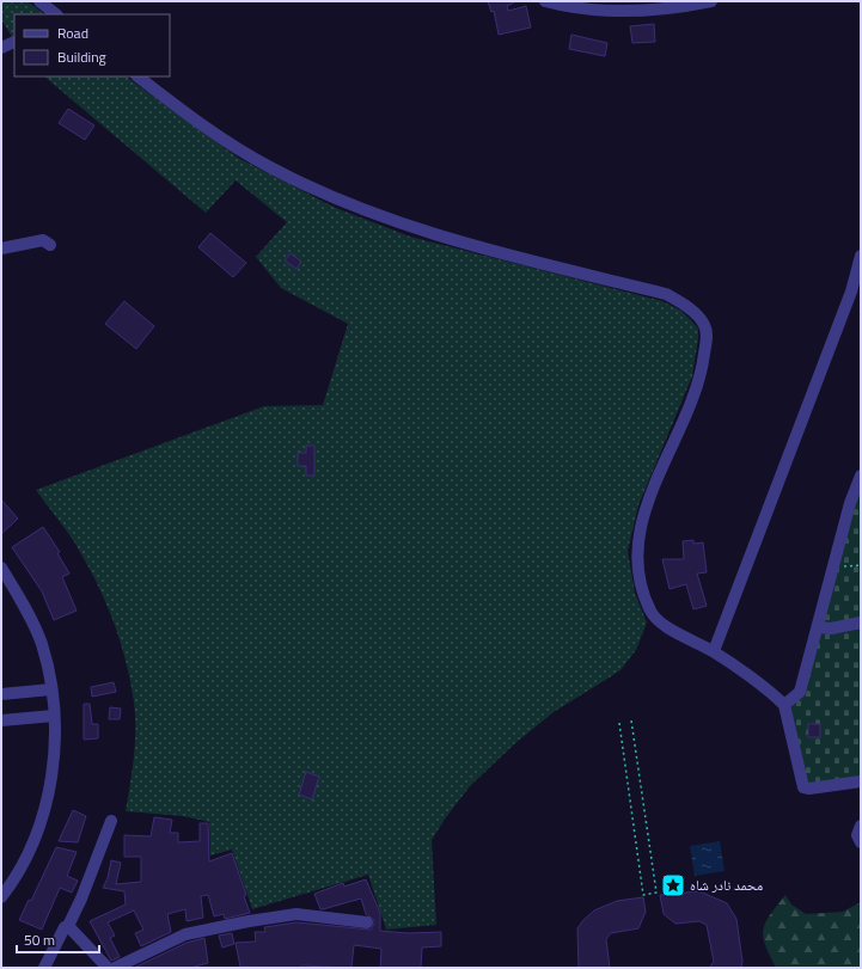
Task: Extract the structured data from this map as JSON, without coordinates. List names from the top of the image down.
{
  "places": {
    "place": ["محمد نادر شاه"]
  },
  "legend": ["Road", "Building"],
  "scale_bar": "50 m"
}
